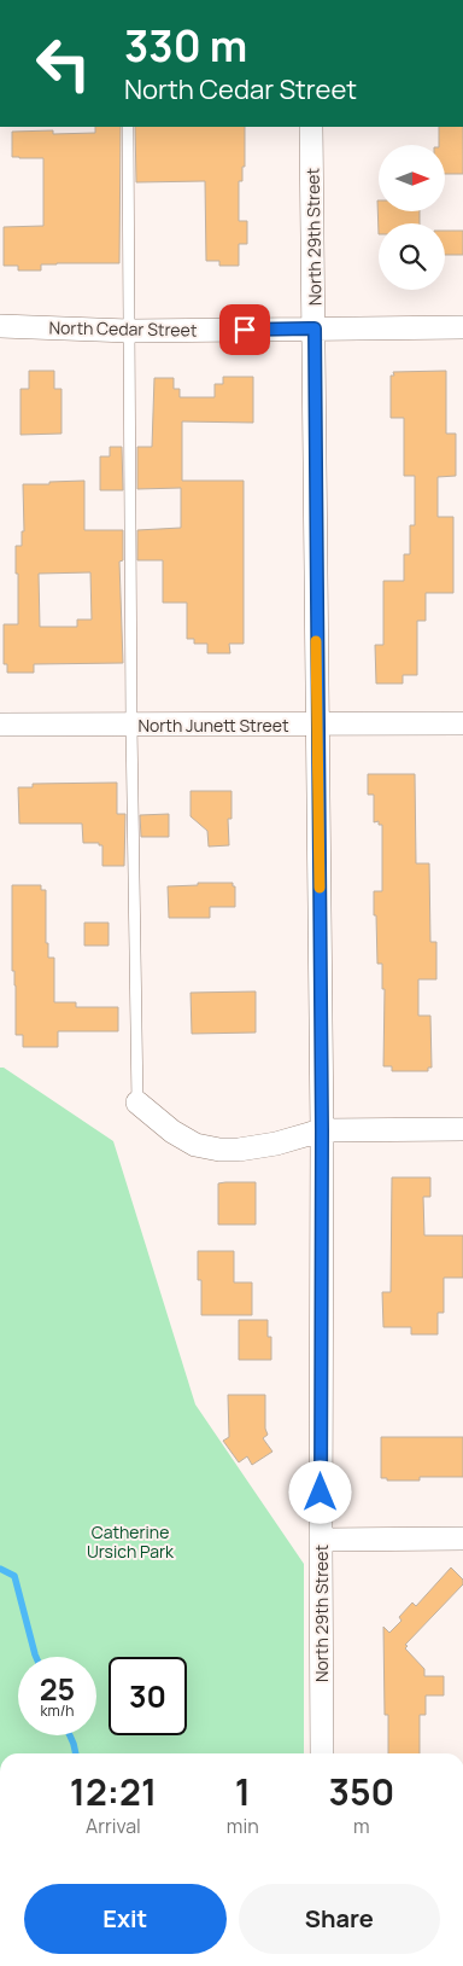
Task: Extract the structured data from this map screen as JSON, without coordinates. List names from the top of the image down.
{
  "streets": {
    "street": ["North 29th Street", "North Cedar Street", "North Junett Street"]
  },
  "crossings": [
    ["North 29th Street", "North Cedar Street"],
    ["North 29th Street", "North Junett Street"]
  ],
  "parks": ["Catherine Ursich Park"],
  "north": "right",
  "page": {
    "turn": ["330 m", "North Cedar Street"],
    "speed": "25 km/h",
    "limit": "30",
    "eta": [
      "12:21",
      "Arrival",
      "1",
      "min",
      "350",
      "m"
    ],
    "buttons": ["Exit", "Share"]
  }
}
